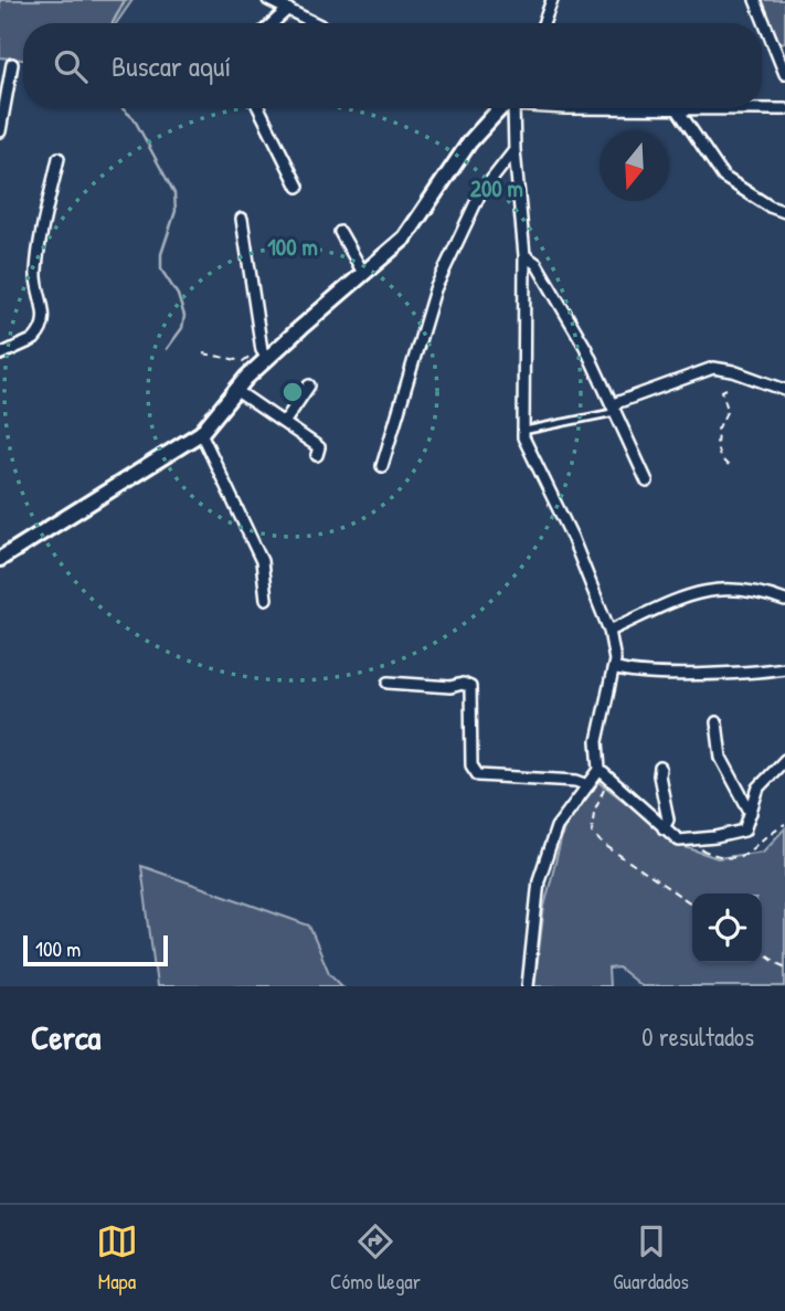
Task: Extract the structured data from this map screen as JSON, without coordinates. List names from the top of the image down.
{
  "scale_bar": "100 m",
  "north": "bottom",
  "page": {
    "search": "Buscar aquí",
    "scale": "100 m",
    "heading": ["Cerca", "0 resultados"],
    "nav": ["Mapa", "Cómo llegar", "Guardados"]
  },
  "rings": ["200 m", "100 m"]
}
